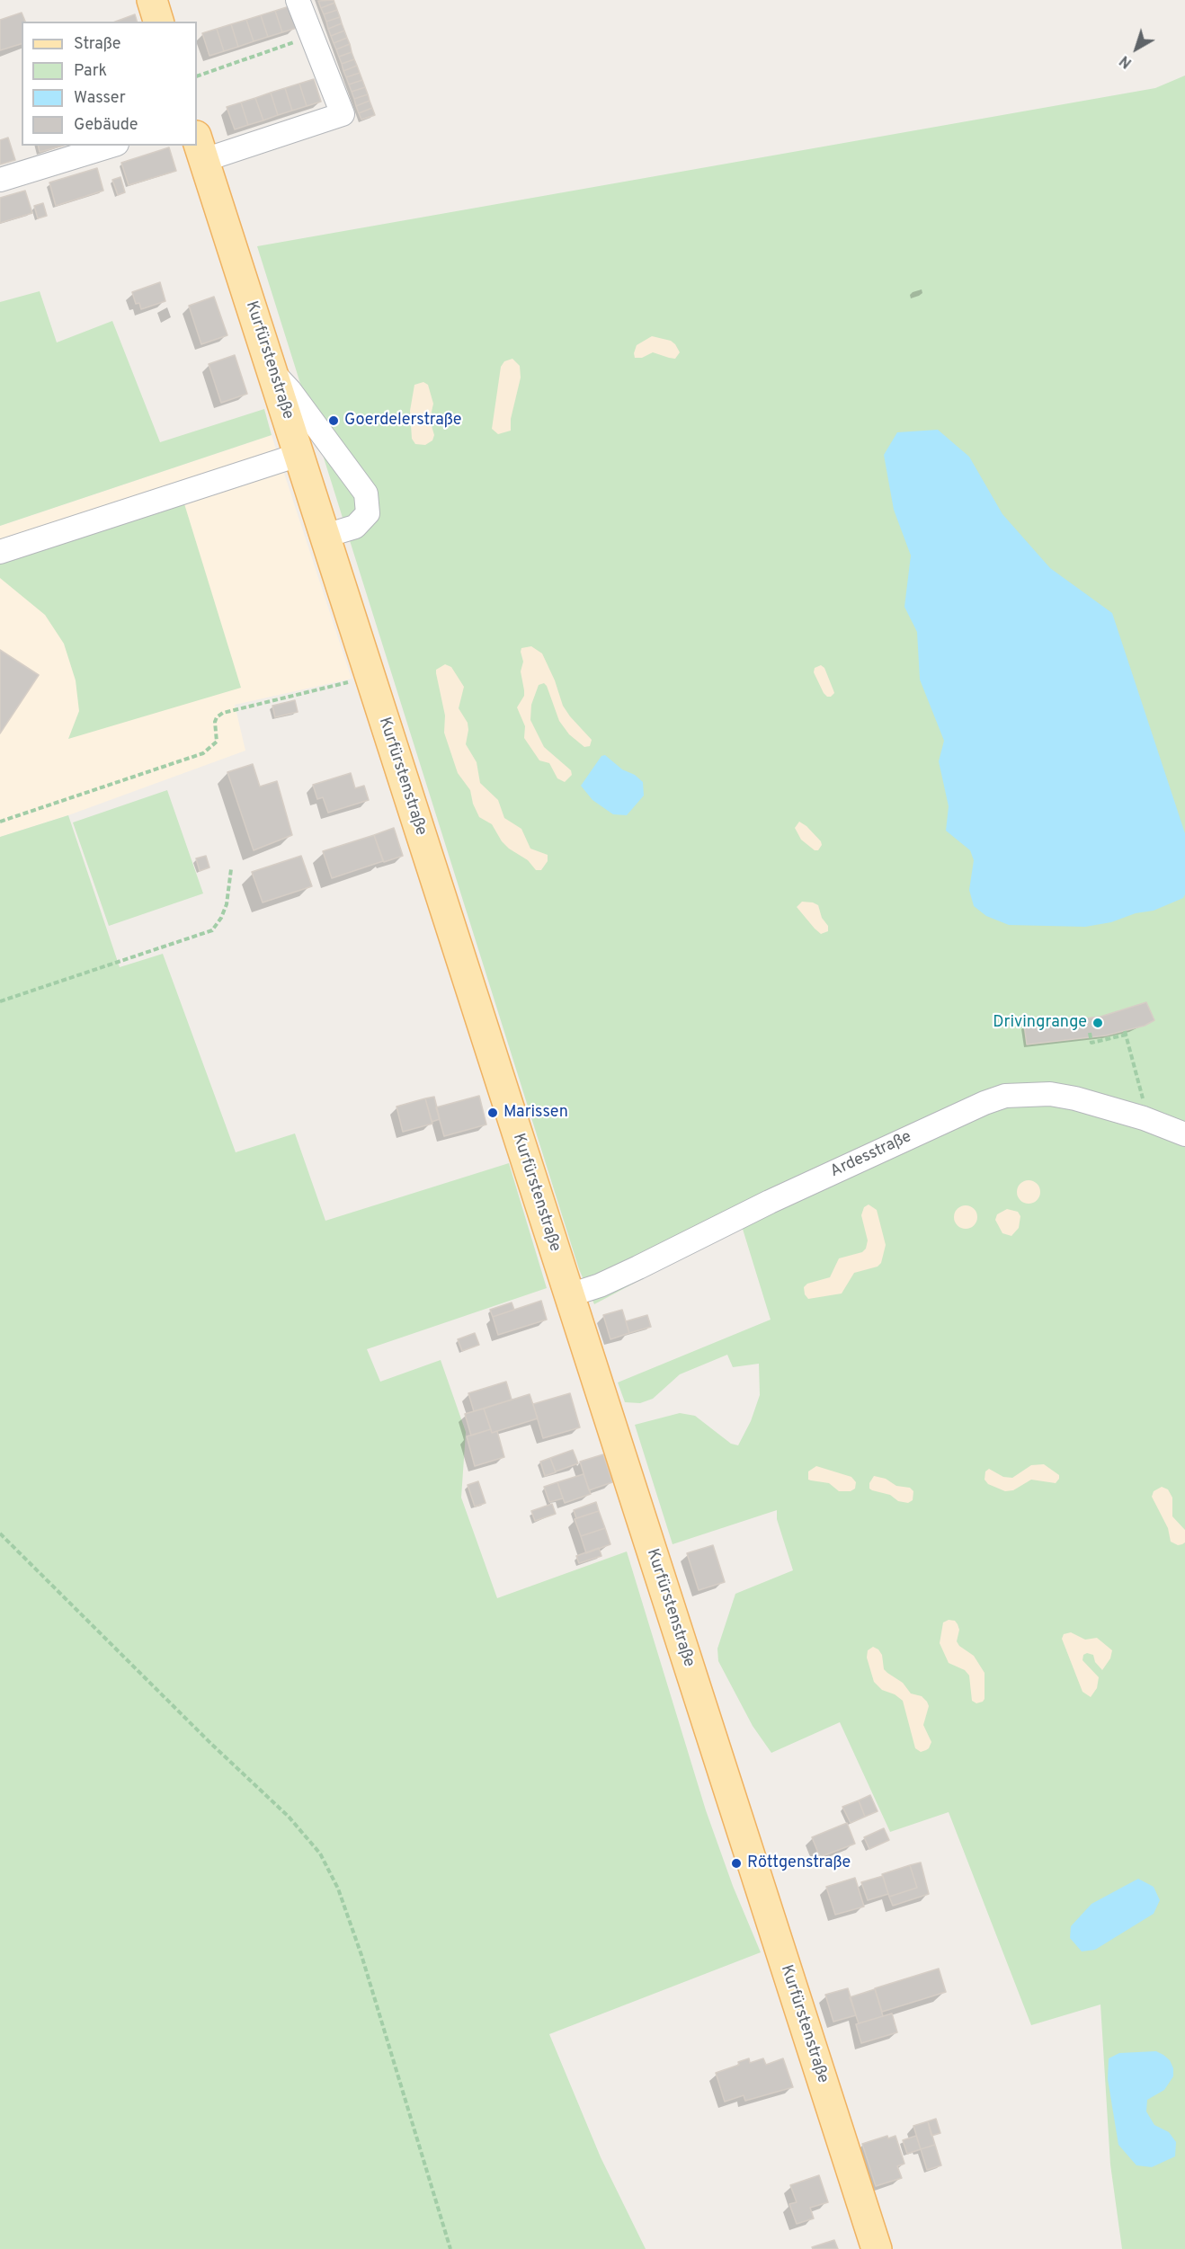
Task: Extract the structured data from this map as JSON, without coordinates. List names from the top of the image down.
{
  "streets": {
    "main road": ["Kurfürstenstraße"],
    "street": ["Ardesstraße"]
  },
  "crossings": [
    ["Kurfürstenstraße", "Ardesstraße"]
  ],
  "places": [
    "Goerdelerstraße",
    "Drivingrange",
    "Marissen",
    "Röttgenstraße"
  ],
  "legend": [
    "Straße",
    "Park",
    "Wasser",
    "Gebäude"
  ],
  "north": "bottom left"
}
